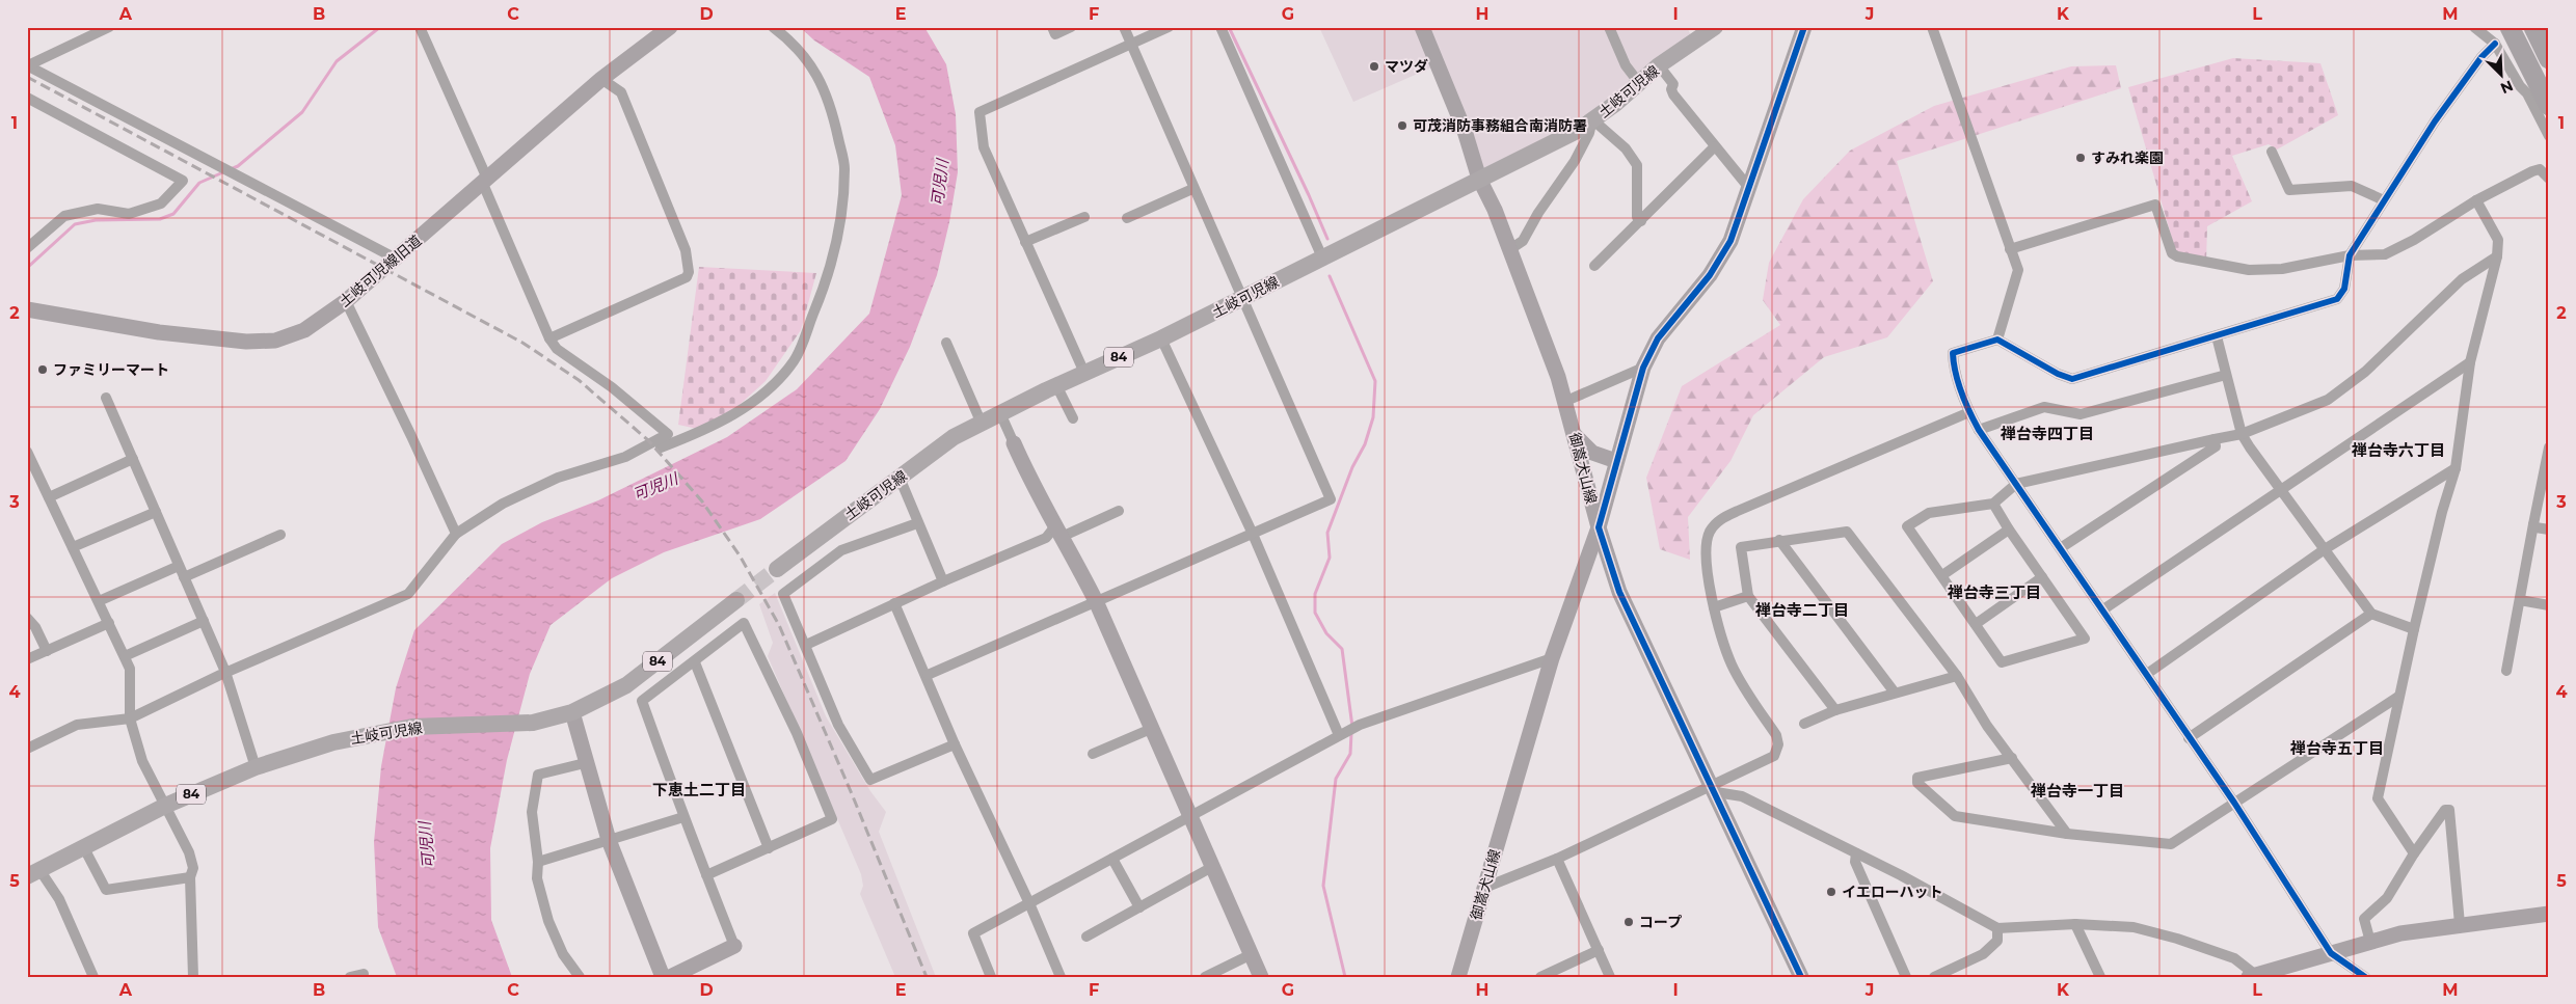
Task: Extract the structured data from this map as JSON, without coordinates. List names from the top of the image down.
{
  "streets": {
    "main road": ["土岐可児線", "84"],
    "street": ["土岐可児線旧道", "御嵩犬山線"]
  },
  "crossings": [
    ["土岐可児線", "御嵩犬山線"]
  ],
  "districts": [
    "禅台寺四丁目",
    "禅台寺六丁目",
    "禅台寺三丁目",
    "禅台寺二丁目",
    "禅台寺五丁目",
    "下恵土二丁目",
    "禅台寺一丁目"
  ],
  "water": ["可児川"],
  "places": [
    "マツダ",
    "可茂消防事務組合南消防署",
    "すみれ楽園",
    "ファミリーマート",
    "イエローハット",
    "コープ"
  ],
  "north": "bottom right",
  "grid": {
    "columns": [
      "A",
      "B",
      "C",
      "D",
      "E",
      "F",
      "G",
      "H",
      "I",
      "J",
      "K",
      "L",
      "M"
    ],
    "rows": [
      "1",
      "2",
      "3",
      "4",
      "5"
    ]
  }
}
